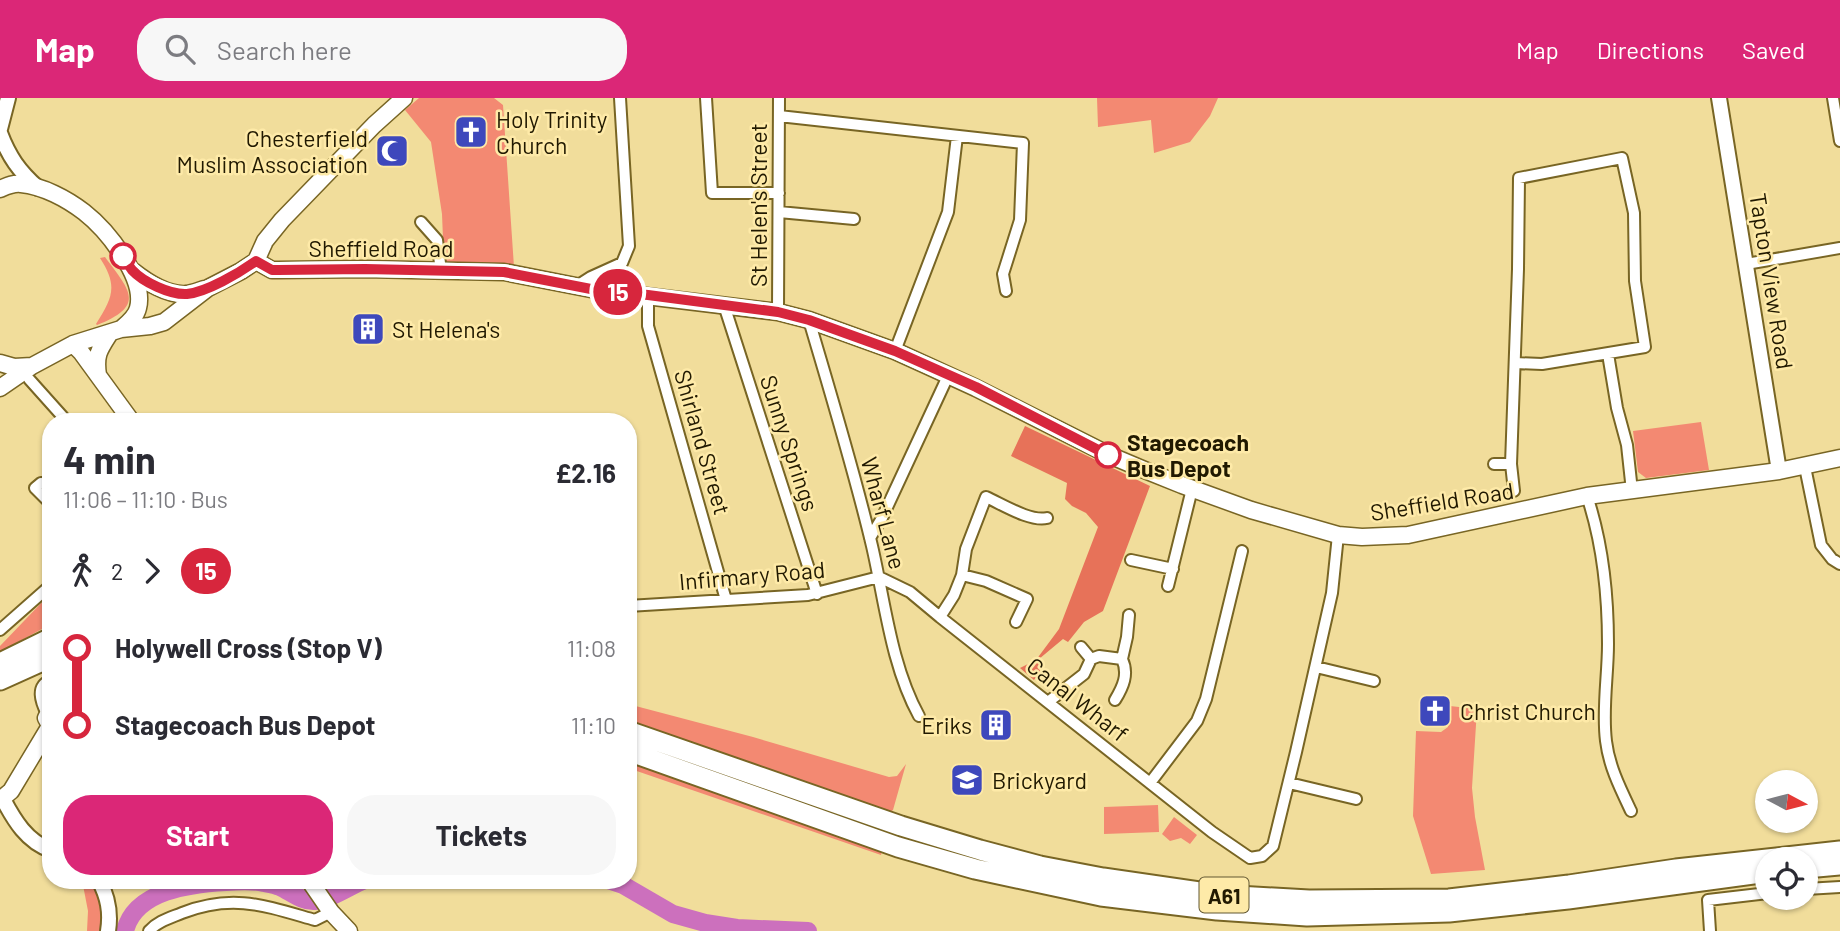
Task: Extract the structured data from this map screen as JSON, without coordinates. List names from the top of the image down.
{
  "streets": {
    "highway": ["A61"],
    "main road": ["Sheffield Road"],
    "street": [
      "St Helen's Street",
      "Tapton View Road",
      "Shirland Street",
      "Sunny Springs",
      "Wharf Lane",
      "Infirmary Road",
      "Canal Wharf"
    ]
  },
  "crossings": [
    ["St Helen's Street", "Sheffield Road"],
    ["Sheffield Road", "Tapton View Road"],
    ["Sheffield Road", "Shirland Street"],
    ["Sheffield Road", "Sunny Springs"],
    ["Sheffield Road", "Wharf Lane"],
    ["Shirland Street", "Infirmary Road"],
    ["Sunny Springs", "Infirmary Road"],
    ["Wharf Lane", "Infirmary Road"],
    ["Wharf Lane", "Canal Wharf"],
    ["Infirmary Road", "Canal Wharf"]
  ],
  "places": {
    "church": ["Holy Trinity Church", "Christ Church"],
    "mosque": ["Chesterfield Muslim Association"],
    "building": ["St Helena's", "Eriks"],
    "other": ["Stagecoach Bus Depot"],
    "school or university": ["Brickyard"]
  },
  "lines": ["bus line 15"],
  "north": "right",
  "page": {
    "header": "Map",
    "search": "Search here",
    "nav": ["Map", "Directions", "Saved"],
    "on_map": "15",
    "heading": ["4 min", "11:06 – 11:10 · Bus", "£2.16"],
    "legs": ["2", "15"],
    "list": [
      {
        "name": "Holywell Cross (Stop V)",
        "value": "11:08"
      },
      {
        "name": "Stagecoach Bus Depot",
        "value": "11:10"
      }
    ],
    "buttons": ["Start", "Tickets"]
  }
}
